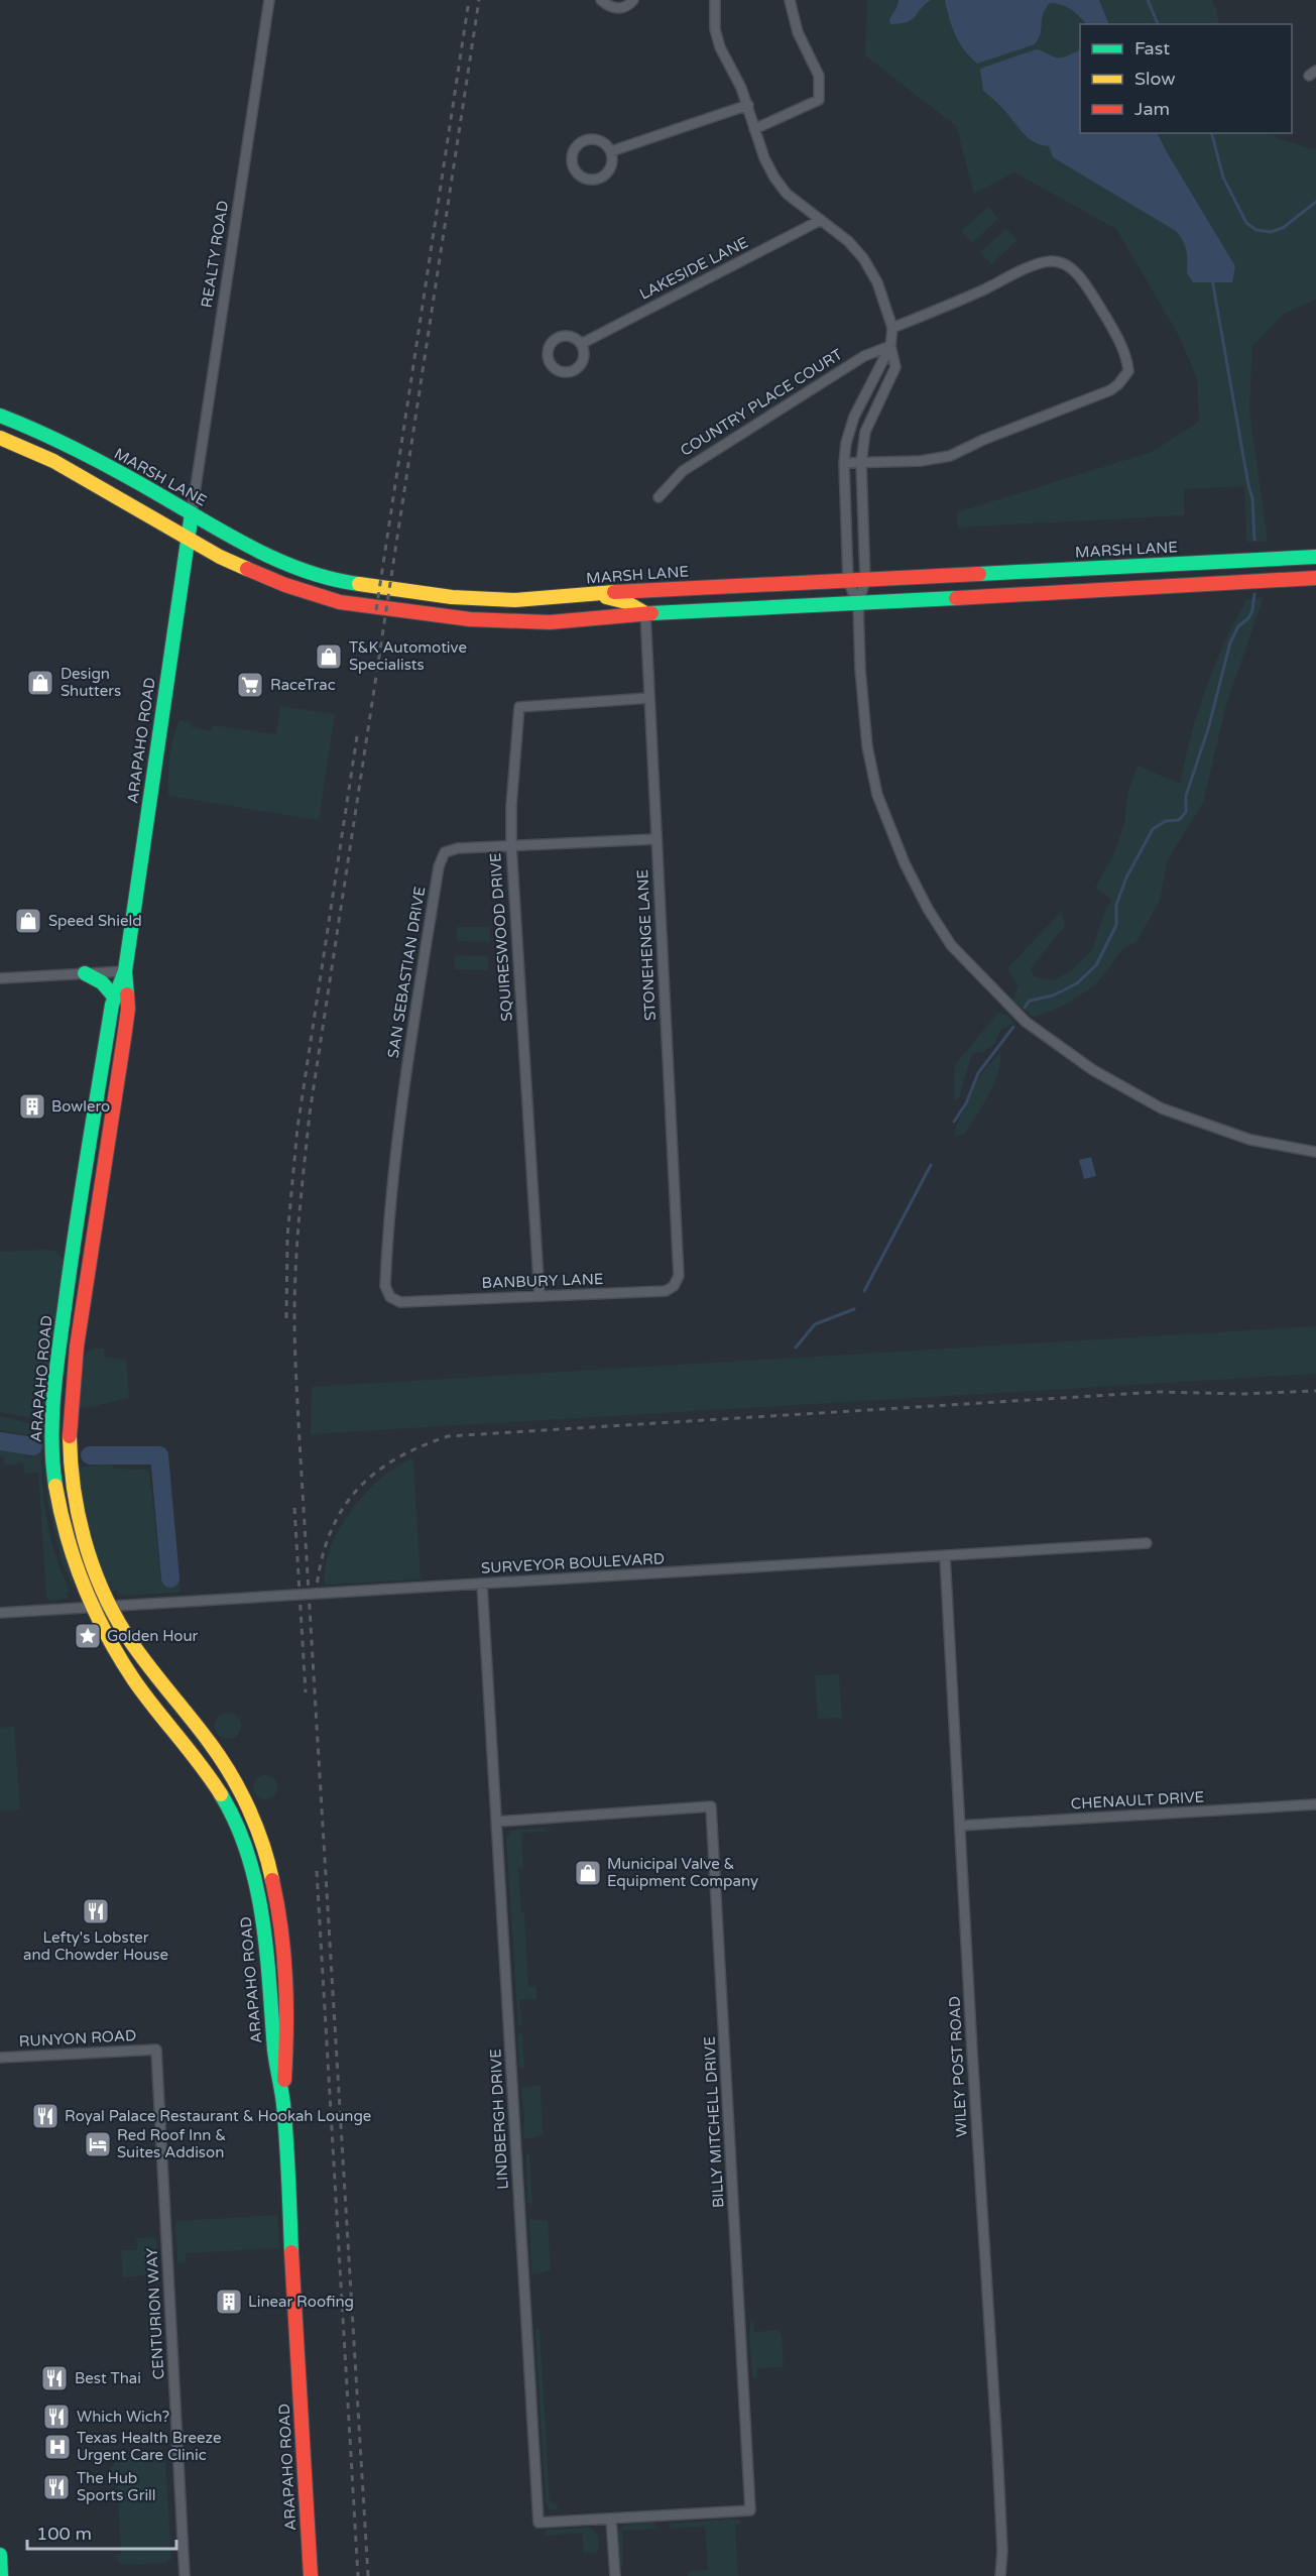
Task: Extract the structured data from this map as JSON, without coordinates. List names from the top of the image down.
{
  "streets": {
    "main road": ["MARSH LANE", "ARAPAHO ROAD"],
    "street": [
      "REALTY ROAD",
      "LAKESIDE LANE",
      "COUNTRY PLACE COURT",
      "SQUIRESWOOD DRIVE",
      "STONEHENGE LANE",
      "SAN SEBASTIAN DRIVE",
      "BANBURY LANE",
      "SURVEYOR BOULEVARD",
      "CHENAULT DRIVE",
      "RUNYON ROAD",
      "WILEY POST ROAD",
      "LINDBERGH DRIVE",
      "BILLY MITCHELL DRIVE",
      "CENTURION WAY"
    ]
  },
  "crossings": [
    ["REALTY ROAD", "MARSH LANE"],
    ["REALTY ROAD", "ARAPAHO ROAD"],
    ["MARSH LANE", "ARAPAHO ROAD"],
    ["ARAPAHO ROAD", "SURVEYOR BOULEVARD"],
    ["SQUIRESWOOD DRIVE", "STONEHENGE LANE"],
    ["SQUIRESWOOD DRIVE", "SAN SEBASTIAN DRIVE"],
    ["SQUIRESWOOD DRIVE", "BANBURY LANE"],
    ["STONEHENGE LANE", "SAN SEBASTIAN DRIVE"],
    ["STONEHENGE LANE", "BANBURY LANE"],
    ["SAN SEBASTIAN DRIVE", "BANBURY LANE"],
    ["SURVEYOR BOULEVARD", "WILEY POST ROAD"],
    ["SURVEYOR BOULEVARD", "LINDBERGH DRIVE"],
    ["CHENAULT DRIVE", "WILEY POST ROAD"],
    ["RUNYON ROAD", "CENTURION WAY"],
    ["LINDBERGH DRIVE", "BILLY MITCHELL DRIVE"]
  ],
  "places": {
    "shop": [
      "T&K Automotive Specialists",
      "Design Shutters",
      "Speed Shield",
      "Municipal Valve & Equipment Company"
    ],
    "supermarket": ["RaceTrac"],
    "building": ["Bowlero", "Linear Roofing"],
    "place": ["Golden Hour"],
    "restaurant": [
      "Lefty's Lobster and Chowder House",
      "Royal Palace Restaurant & Hookah Lounge",
      "Best Thai",
      "Which Wich?",
      "The Hub Sports Grill"
    ],
    "hotel": ["Red Roof Inn & Suites Addison"],
    "hospital": ["Texas Health Breeze Urgent Care Clinic"]
  },
  "legend": ["Fast", "Slow", "Jam"],
  "scale_bar": "100 m"
}
